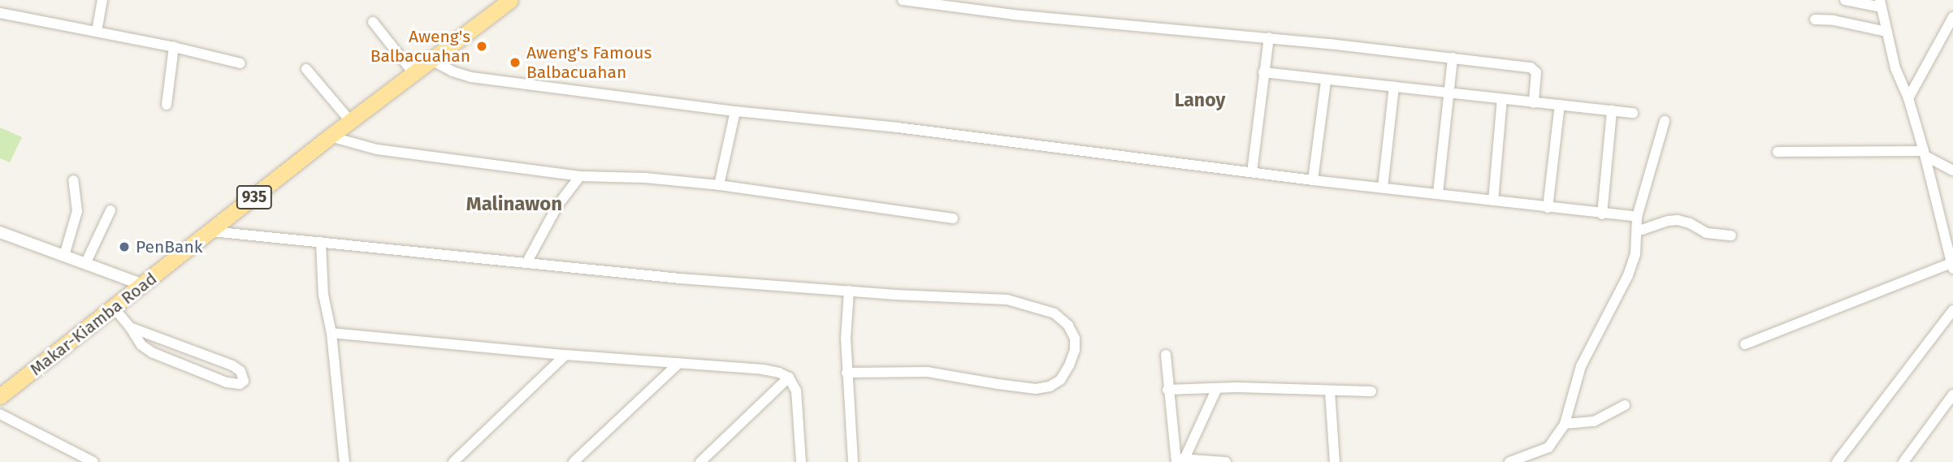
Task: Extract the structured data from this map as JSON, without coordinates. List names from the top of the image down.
{
  "streets": {
    "main road": ["935", "Makar-Kiamba Road"]
  },
  "districts": ["Lanoy", "Malinawon"],
  "places": ["Aweng's Balbacuahan", "Aweng's Famous Balbacuahan", "PenBank"]
}
